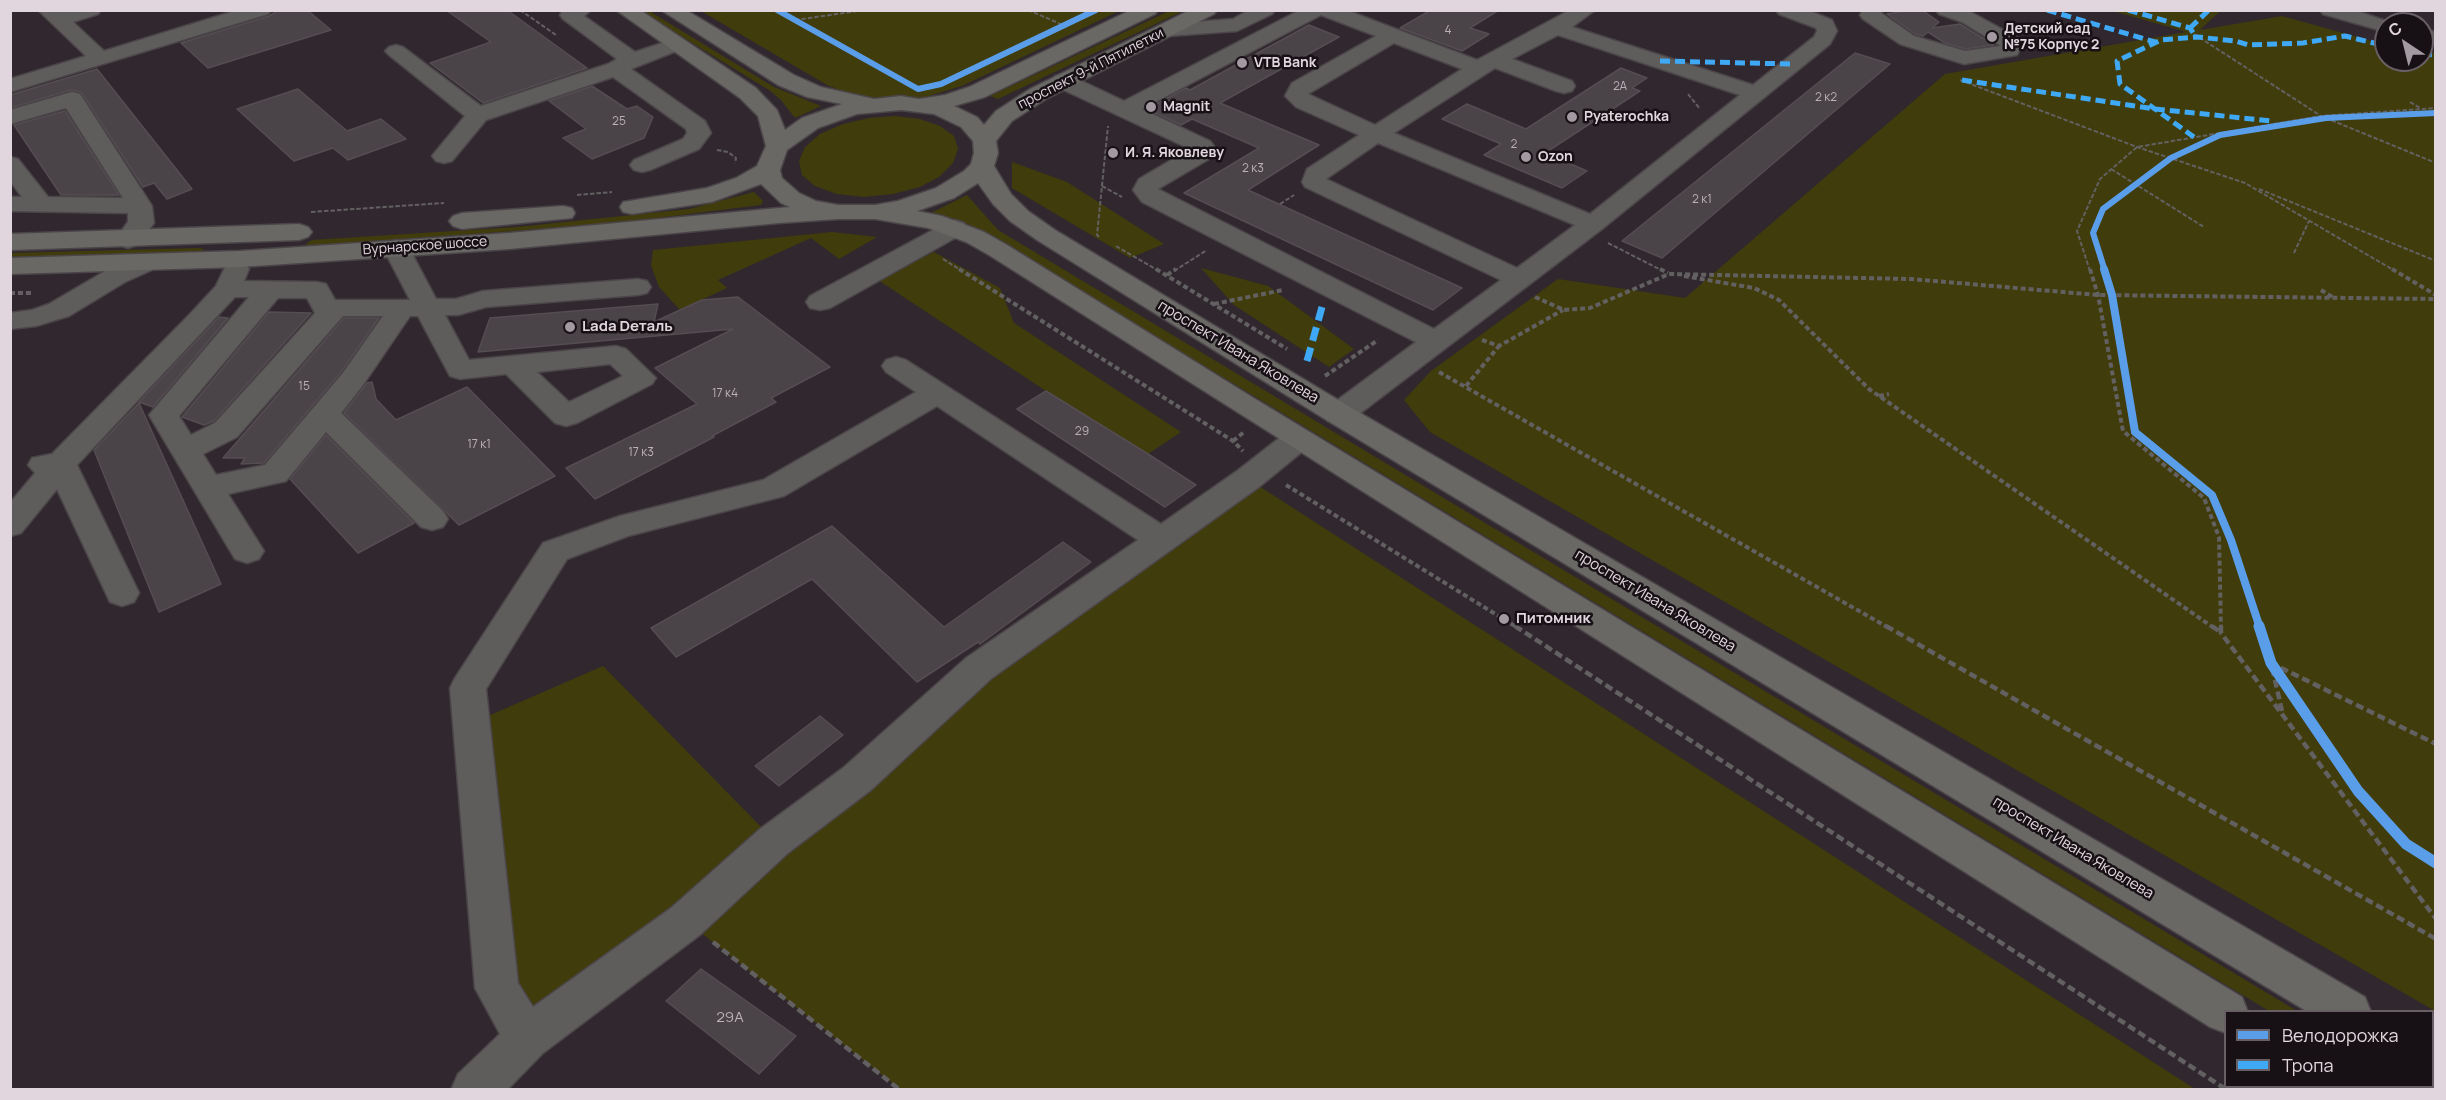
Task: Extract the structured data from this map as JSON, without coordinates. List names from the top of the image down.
{
  "streets": {
    "main road": ["проспект 9-й Пятилетки", "Вурнарское шоссе", "проспект Ивана Яковлева"]
  },
  "crossings": [
    ["проспект 9-й Пятилетки", "проспект Ивана Яковлева"]
  ],
  "places": [
    "Детский сад №75 Корпус 2",
    "VTB Bank",
    "Magnit",
    "Pyaterochka",
    "И. Я. Яковлеву",
    "Ozon",
    "Lada Dеталь",
    "Питомник"
  ],
  "house_numbers": [
    "4",
    "2А",
    "2 к2",
    "25",
    "2",
    "2 к3",
    "2 к1",
    "15",
    "17 к4",
    "29",
    "17 к1",
    "17 к3",
    "29А"
  ],
  "legend": ["Велодорожка", "Тропа"],
  "north": "top left"
}
